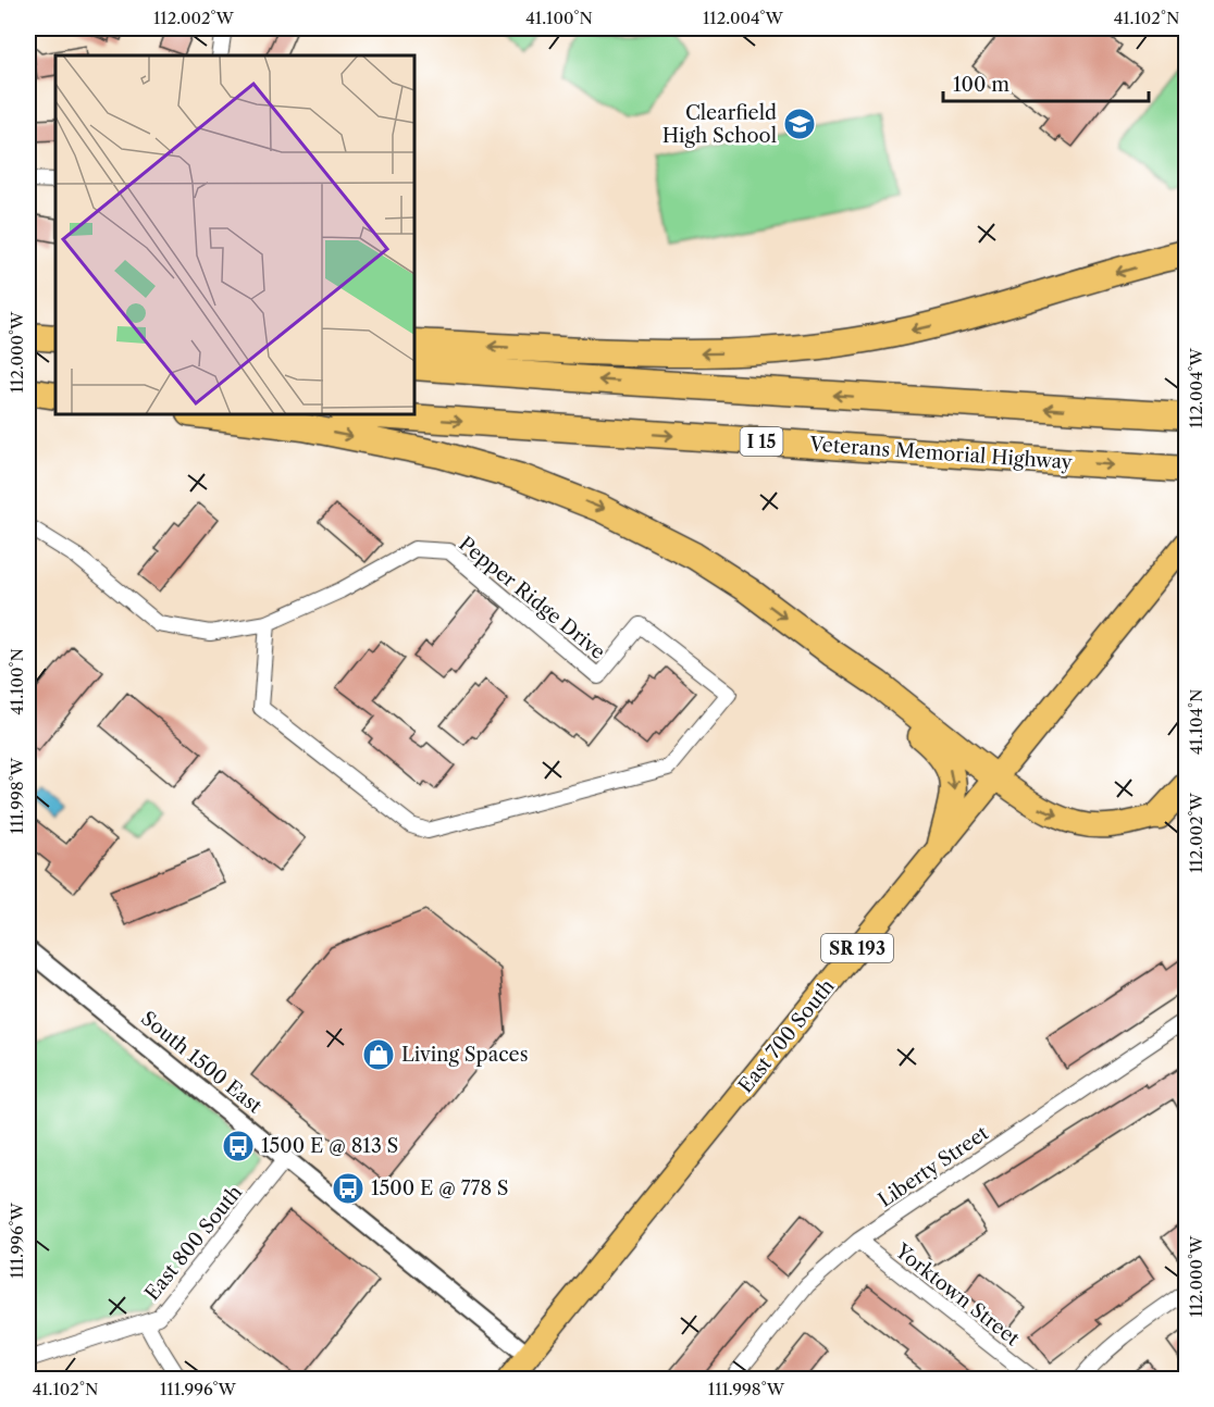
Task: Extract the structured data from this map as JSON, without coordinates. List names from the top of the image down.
{
  "streets": {
    "highway": ["I 15", "Veterans Memorial Highway"],
    "main road": ["SR 193", "East 700 South"],
    "street": [
      "Pepper Ridge Drive",
      "South 1500 East",
      "Liberty Street",
      "East 800 South",
      "Yorktown Street"
    ]
  },
  "crossings": [
    ["East 700 South", "South 1500 East"],
    ["South 1500 East", "East 800 South"],
    ["Liberty Street", "Yorktown Street"]
  ],
  "places": {
    "school or university": ["Clearfield High School"],
    "shop": ["Living Spaces"],
    "bus stop": ["1500 E @ 813 S", "1500 E @ 778 S"]
  },
  "scale_bar": "100 m",
  "coordinates": [
    "112.002°W",
    "41.100°N",
    "112.004°W",
    "41.102°N",
    "112.000°W",
    "41.104°N",
    "111.998°W",
    "111.996°W"
  ]
}
